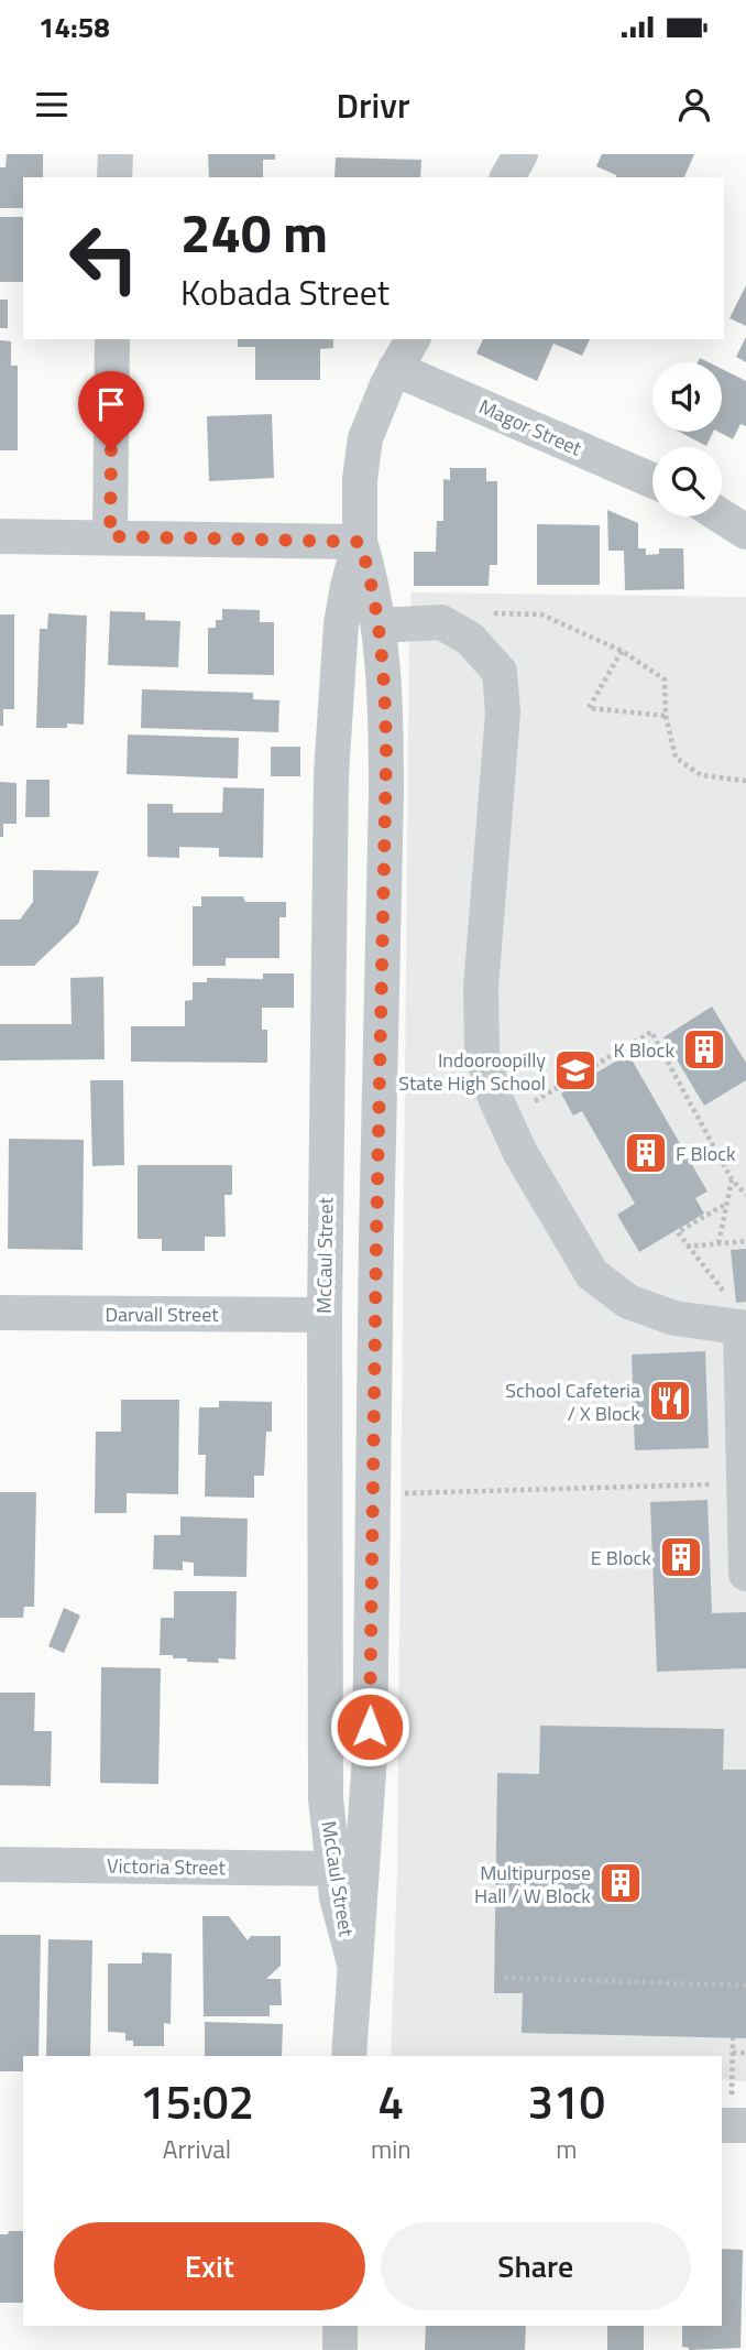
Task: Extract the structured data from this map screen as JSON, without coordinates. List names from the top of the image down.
{
  "streets": {
    "street": [
      "Magor Street",
      "McCaul Street",
      "Darvall Street",
      "Victoria Street"
    ]
  },
  "crossings": [
    ["Magor Street", "McCaul Street"],
    ["McCaul Street", "Darvall Street"],
    ["McCaul Street", "Victoria Street"]
  ],
  "places": {
    "building": [
      "K Block",
      "F Block",
      "E Block",
      "Multipurpose Hall / W Block"
    ],
    "school or university": ["Indooroopilly State High School"],
    "restaurant": ["School Cafeteria / X Block"]
  },
  "page": {
    "status": "14:58",
    "header": "Drivr",
    "turn": ["240 m", "Kobada Street"],
    "eta": [
      "15:02",
      "Arrival",
      "4",
      "min",
      "310",
      "m"
    ],
    "buttons": ["Exit", "Share"]
  }
}
